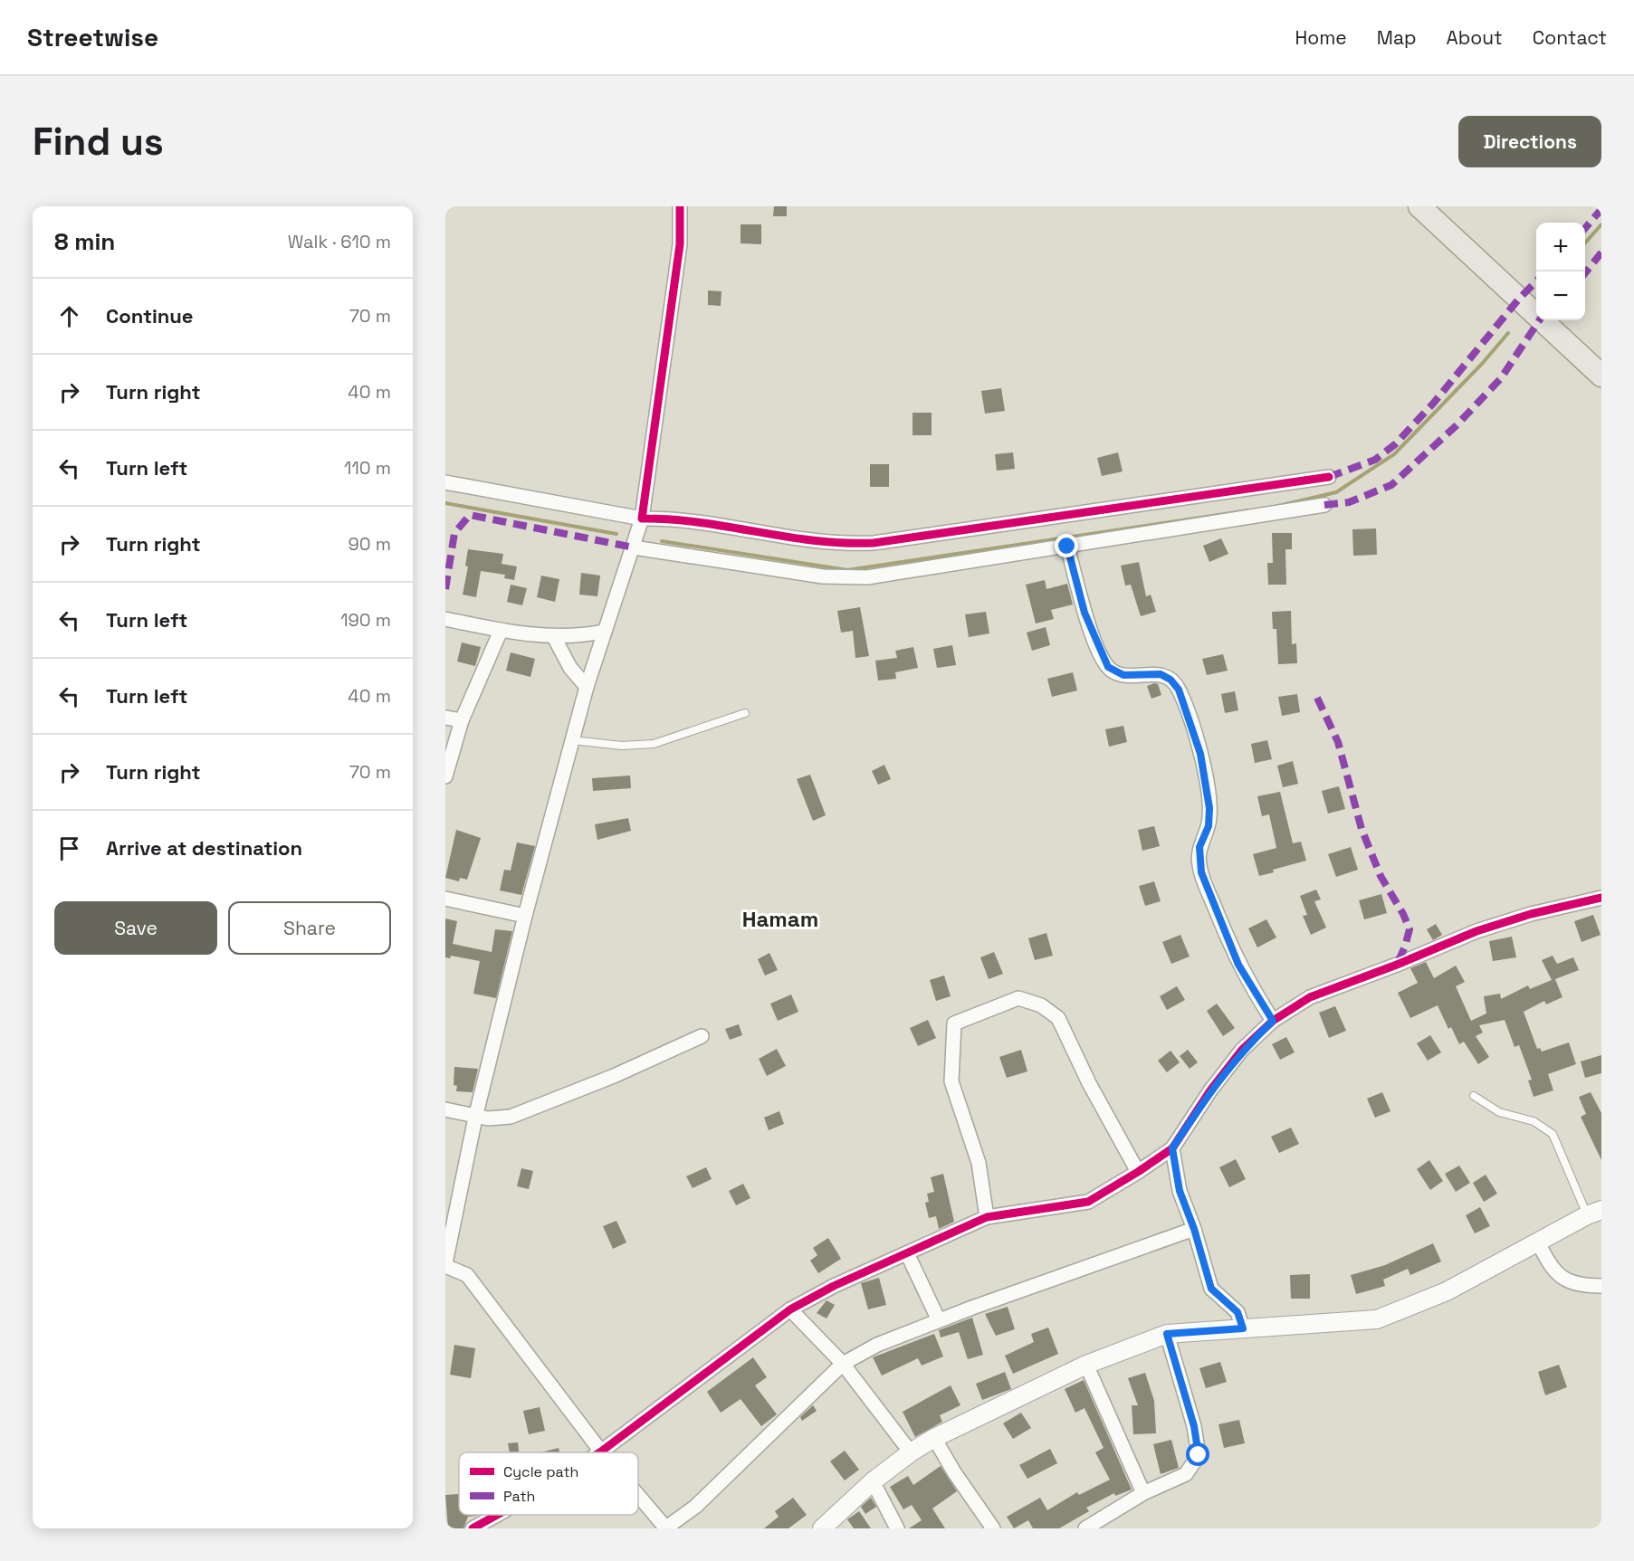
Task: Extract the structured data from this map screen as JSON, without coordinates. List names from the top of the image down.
{
  "districts": ["Hamam"],
  "legend": ["Cycle path", "Path"],
  "page": {
    "header": "Streetwise",
    "nav": [
      "Home",
      "Map",
      "About",
      "Contact"
    ],
    "buttons": [
      "Directions",
      ["Save", "Share"]
    ],
    "title": "Find us",
    "heading": ["8 min", "Walk · 610 m"],
    "map_buttons": ["+", "−"],
    "list": [
      ["Continue", "70 m"],
      ["Turn right", "40 m"],
      ["Turn left", "110 m"],
      ["Turn right", "90 m"],
      ["Turn left", "190 m"],
      ["Turn left", "40 m"],
      ["Turn right", "70 m"],
      "Arrive at destination"
    ]
  }
}
